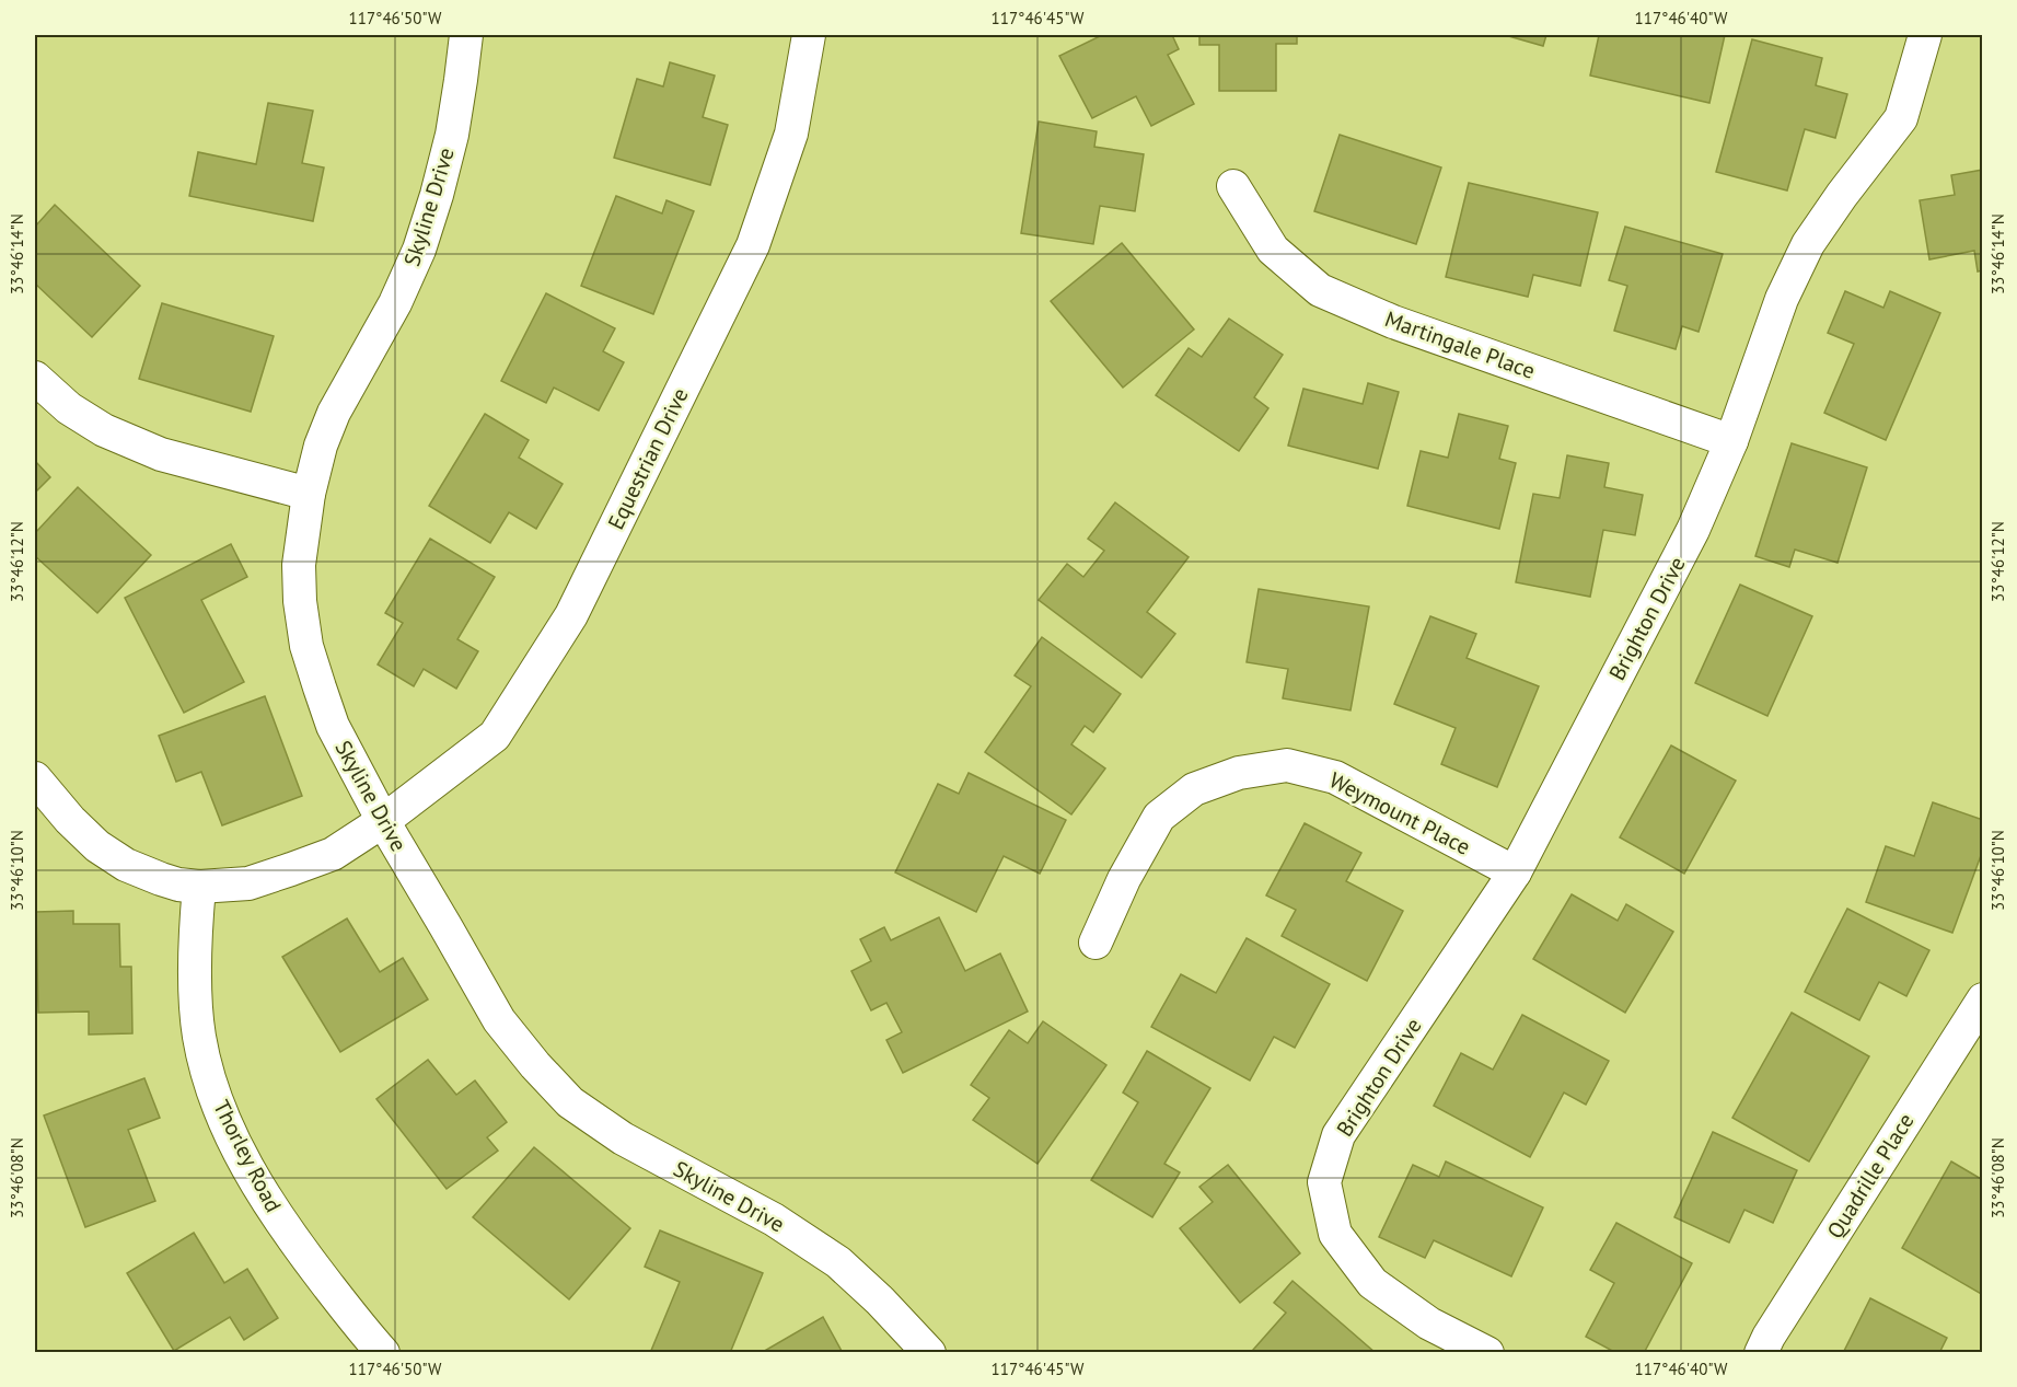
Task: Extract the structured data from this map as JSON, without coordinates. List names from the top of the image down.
{
  "streets": {
    "street": [
      "Skyline Drive",
      "Martingale Place",
      "Equestrian Drive",
      "Brighton Drive",
      "Weymount Place",
      "Thorley Road",
      "Quadrille Place"
    ]
  },
  "crossings": [
    ["Skyline Drive", "Equestrian Drive"],
    ["Martingale Place", "Brighton Drive"],
    ["Equestrian Drive", "Thorley Road"],
    ["Brighton Drive", "Weymount Place"]
  ],
  "coordinates": [
    "117°46'50\"W",
    "117°46'45\"W",
    "117°46'40\"W",
    "33°46'14\"N",
    "33°46'12\"N",
    "33°46'10\"N",
    "33°46'08\"N"
  ]
}
